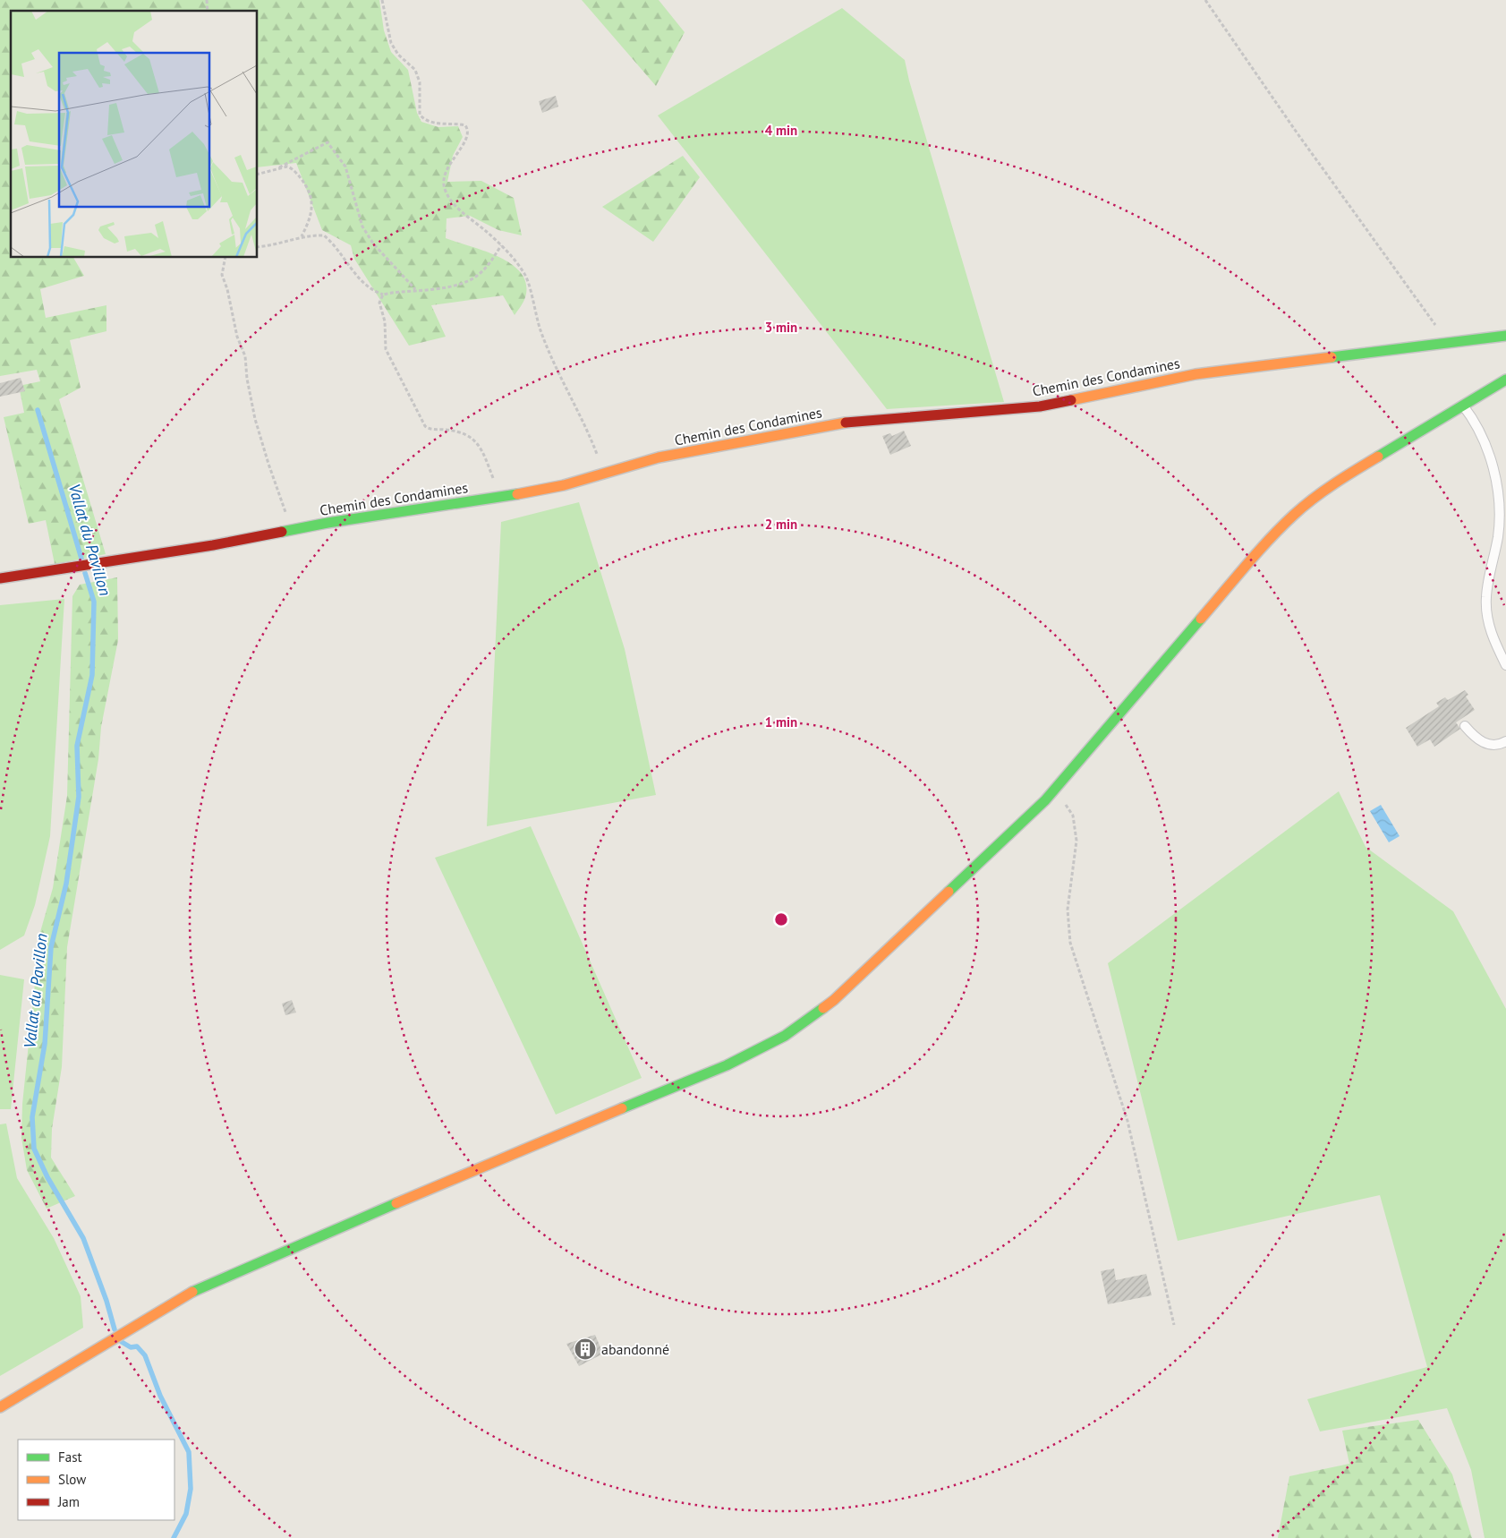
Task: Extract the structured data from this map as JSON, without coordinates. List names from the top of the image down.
{
  "streets": {
    "street": ["Chemin des Condamines"]
  },
  "water": ["Vallat du Pavillon"],
  "places": {
    "building": ["abandonné"]
  },
  "legend": ["Fast", "Slow", "Jam"],
  "rings": [
    "4 min",
    "3 min",
    "2 min",
    "1 min"
  ]
}
